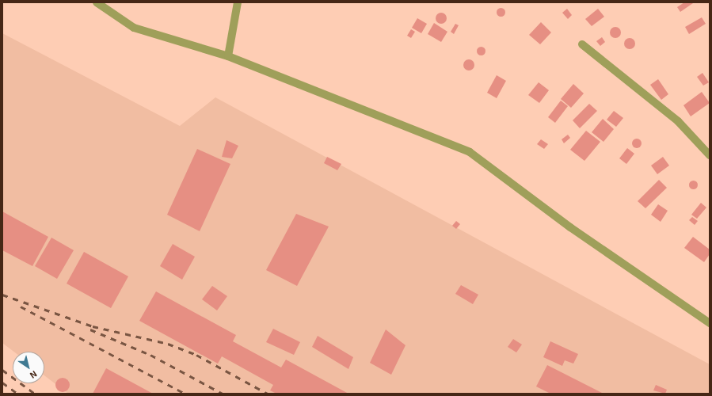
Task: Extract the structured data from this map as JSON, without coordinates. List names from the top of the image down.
{
  "north": "bottom right"
}
